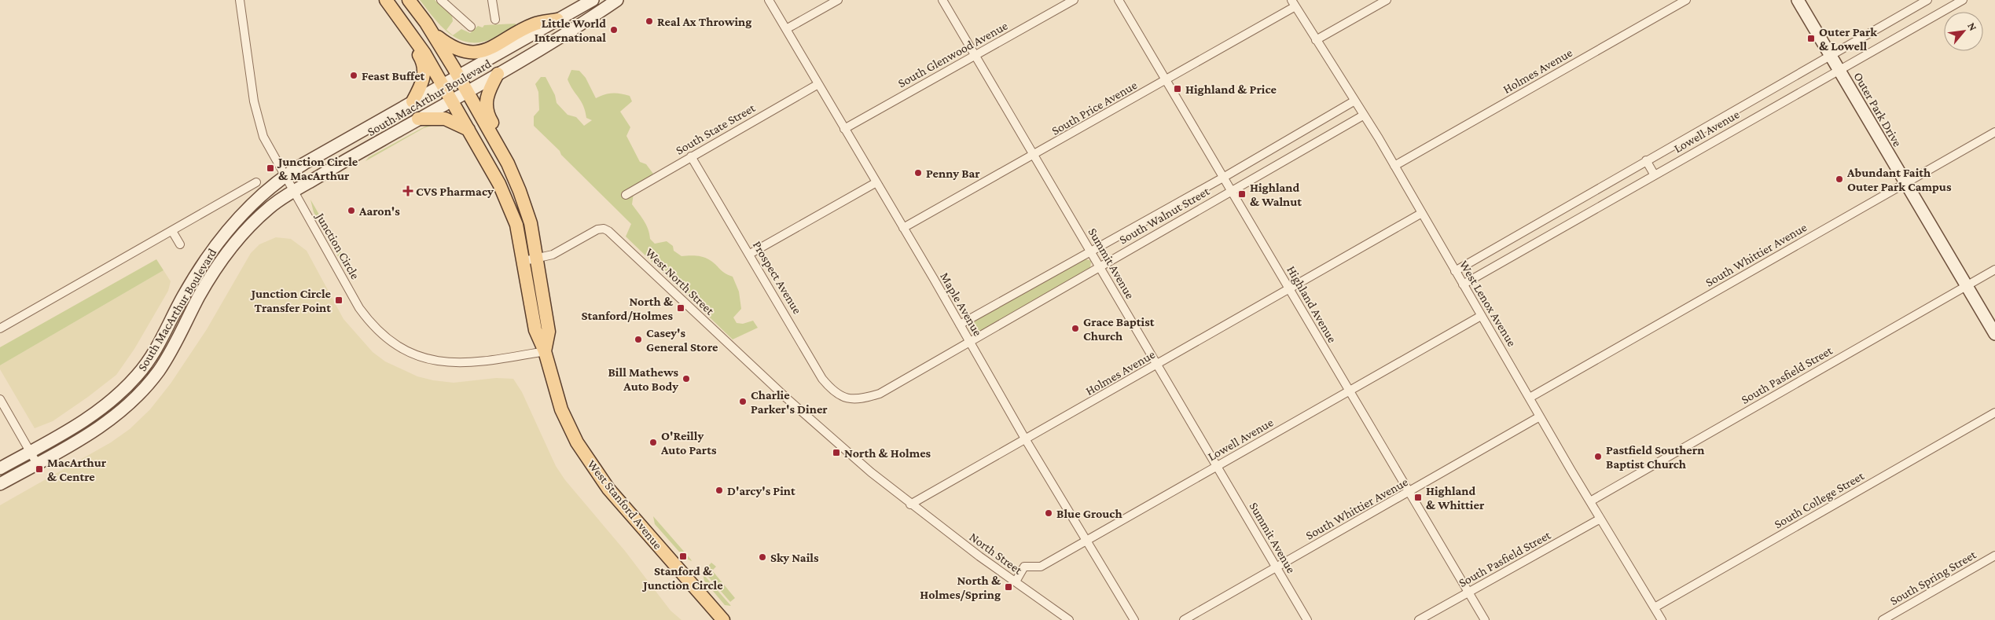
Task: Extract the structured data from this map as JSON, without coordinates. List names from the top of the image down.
{
  "streets": {
    "main road": ["South MacArthur Boulevard", "Outer Park Drive", "West Stanford Avenue"],
    "street": [
      "South Glenwood Avenue",
      "Holmes Avenue",
      "South Price Avenue",
      "South State Street",
      "Lowell Avenue",
      "South Walnut Street",
      "Junction Circle",
      "South Whittier Avenue",
      "Summit Avenue",
      "Prospect Avenue",
      "West North Street",
      "West Lenox Avenue",
      "Maple Avenue",
      "Highland Avenue",
      "South Pasfield Street",
      "South College Street",
      "North Street",
      "South Spring Street"
    ]
  },
  "crossings": [
    ["South Glenwood Avenue", "Summit Avenue"],
    ["South Glenwood Avenue", "Maple Avenue"],
    ["Holmes Avenue", "Summit Avenue"],
    ["Holmes Avenue", "West North Street"],
    ["Holmes Avenue", "West Lenox Avenue"],
    ["Holmes Avenue", "Maple Avenue"],
    ["Holmes Avenue", "Highland Avenue"],
    ["Holmes Avenue", "North Street"],
    ["South MacArthur Boulevard", "Junction Circle"],
    ["South MacArthur Boulevard", "West Stanford Avenue"],
    ["South Price Avenue", "Summit Avenue"],
    ["South Price Avenue", "West Lenox Avenue"],
    ["South Price Avenue", "Maple Avenue"],
    ["South Price Avenue", "Highland Avenue"],
    ["Outer Park Drive", "Lowell Avenue"],
    ["Outer Park Drive", "South Whittier Avenue"],
    ["Outer Park Drive", "South Pasfield Street"],
    ["South State Street", "Prospect Avenue"],
    ["South State Street", "Maple Avenue"],
    ["Lowell Avenue", "Summit Avenue"],
    ["Lowell Avenue", "West Lenox Avenue"],
    ["Lowell Avenue", "Maple Avenue"],
    ["Lowell Avenue", "Highland Avenue"],
    ["Lowell Avenue", "North Street"],
    ["South Walnut Street", "Summit Avenue"],
    ["South Walnut Street", "Prospect Avenue"],
    ["South Walnut Street", "West Lenox Avenue"],
    ["South Walnut Street", "Maple Avenue"],
    ["South Walnut Street", "Highland Avenue"],
    ["Junction Circle", "West Stanford Avenue"],
    ["South Whittier Avenue", "Summit Avenue"],
    ["South Whittier Avenue", "West Lenox Avenue"],
    ["South Whittier Avenue", "Highland Avenue"],
    ["West North Street", "West Stanford Avenue"],
    ["West North Street", "North Street"],
    ["West Lenox Avenue", "South Pasfield Street"],
    ["West Lenox Avenue", "South College Street"],
    ["Highland Avenue", "South Pasfield Street"]
  ],
  "places": {
    "other": [
      "Real Ax Throwing",
      "Little World International",
      "Feast Buffet",
      "Penny Bar",
      "Abundant Faith Outer Park Campus",
      "Aaron's",
      "Grace Baptist Church",
      "Casey's General Store",
      "Bill Mathews Auto Body",
      "Charlie Parker's Diner",
      "O'Reilly Auto Parts",
      "Pastfield Southern Baptist Church",
      "D'arcy's Pint",
      "Blue Grouch",
      "Sky Nails"
    ],
    "transit": [
      "Outer Park & Lowell",
      "Highland & Price",
      "Junction Circle & MacArthur",
      "Highland & Walnut",
      "Junction Circle Transfer Point",
      "North & Stanford/Holmes",
      "North & Holmes",
      "MacArthur & Centre",
      "Highland & Whittier",
      "Stanford & Junction Circle",
      "North & Holmes/Spring"
    ],
    "health": ["CVS Pharmacy"]
  },
  "north": "top right"
}
